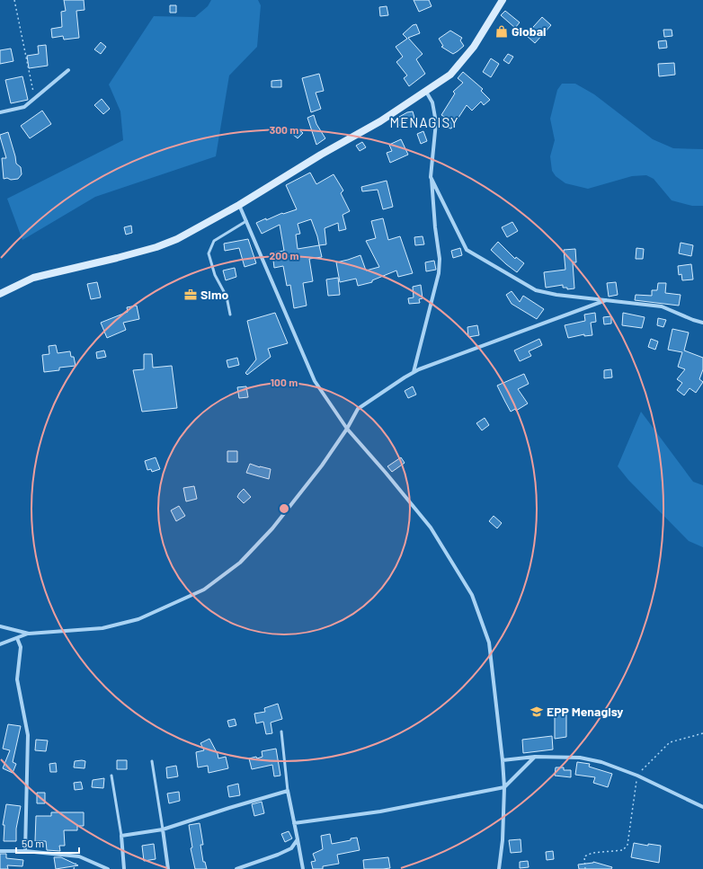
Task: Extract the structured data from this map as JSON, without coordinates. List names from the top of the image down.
{
  "districts": ["MENAGISY"],
  "places": {
    "shop": ["Global"],
    "office": ["Simo"],
    "school or university": ["EPP Menagisy"]
  },
  "scale_bar": "50 m",
  "rings": ["300 m", "200 m", "100 m"]
}
